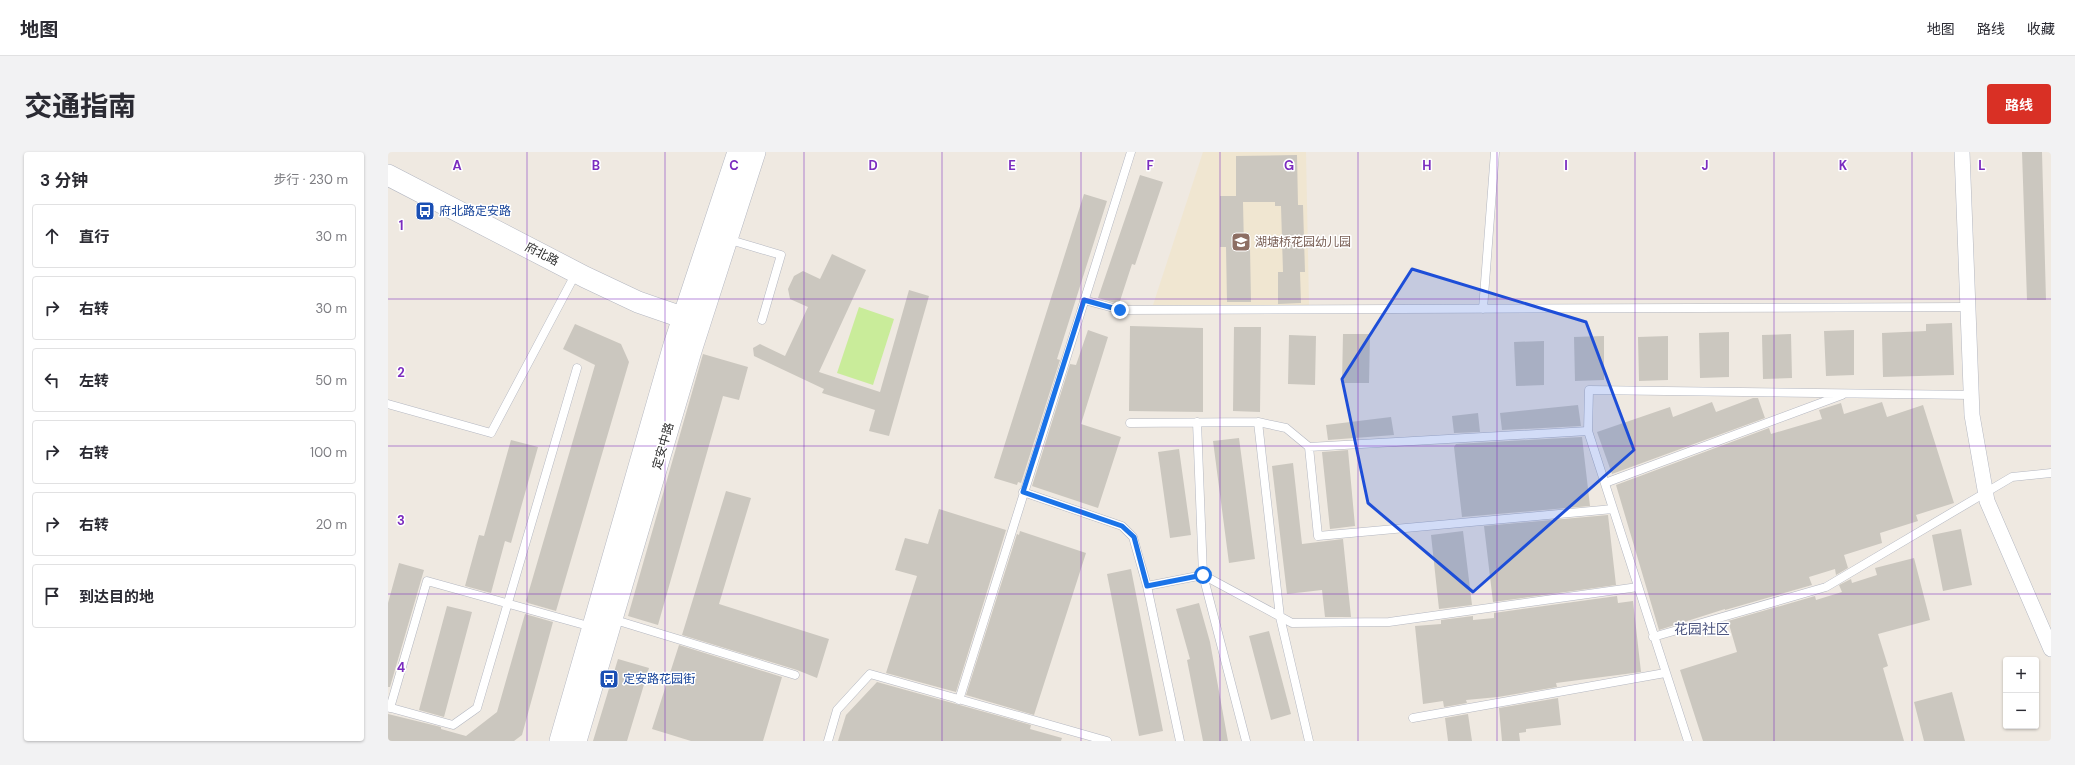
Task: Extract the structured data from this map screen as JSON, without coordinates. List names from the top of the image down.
{
  "streets": {
    "main road": ["府北路", "定安中路"]
  },
  "crossings": [
    ["府北路", "定安中路"]
  ],
  "districts": ["花园社区"],
  "places": {
    "bus stop": ["府北路定安路", "定安路花园街"],
    "school or university": ["湖塘桥花园幼儿园"]
  },
  "page": {
    "header": "地图",
    "nav": ["地图", "路线", "收藏"],
    "title": "交通指南",
    "buttons": "路线",
    "heading": ["3 分钟", "步行 · 230 m"],
    "list": [
      ["直行", "30 m"],
      ["右转", "30 m"],
      ["左转", "50 m"],
      ["右转", "100 m"],
      ["右转", "20 m"],
      "到达目的地"
    ],
    "map_buttons": ["+", "−"]
  },
  "grid": {
    "columns": [
      "A",
      "B",
      "C",
      "D",
      "E",
      "F",
      "G",
      "H",
      "I",
      "J",
      "K",
      "L"
    ],
    "rows": [
      "1",
      "2",
      "3",
      "4"
    ]
  }
}
